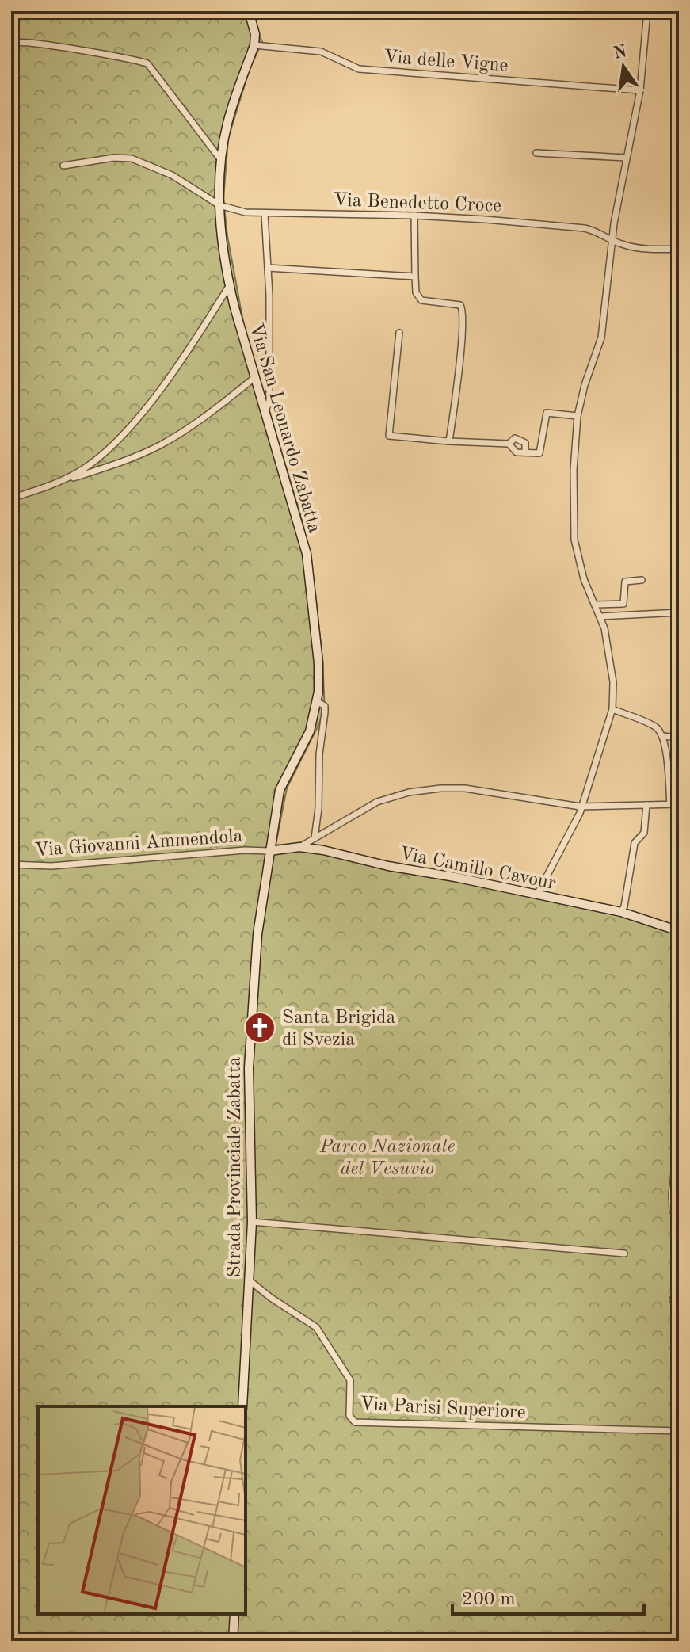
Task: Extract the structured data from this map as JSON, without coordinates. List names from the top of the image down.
{
  "streets": {
    "street": [
      "Via delle Vigne",
      "Via Benedetto Croce",
      "Via San Leonardo Zabatta",
      "Via Giovanni Ammendola",
      "Via Camillo Cavour",
      "Strada Provinciale Zabatta",
      "Via Parisi Superiore"
    ]
  },
  "crossings": [
    ["Via delle Vigne", "Via San Leonardo Zabatta"],
    ["Via Benedetto Croce", "Via San Leonardo Zabatta"],
    ["Via San Leonardo Zabatta", "Via Giovanni Ammendola"],
    ["Via San Leonardo Zabatta", "Via Camillo Cavour"],
    ["Via San Leonardo Zabatta", "Strada Provinciale Zabatta"],
    ["Via Giovanni Ammendola", "Via Camillo Cavour"],
    ["Via Giovanni Ammendola", "Strada Provinciale Zabatta"],
    ["Via Camillo Cavour", "Strada Provinciale Zabatta"],
    ["Strada Provinciale Zabatta", "Via Parisi Superiore"]
  ],
  "parks": ["Parco Nazionale del Vesuvio"],
  "places": {
    "church": ["Santa Brigida di Svezia"]
  },
  "scale_bar": "200 m",
  "north": "top"
}
